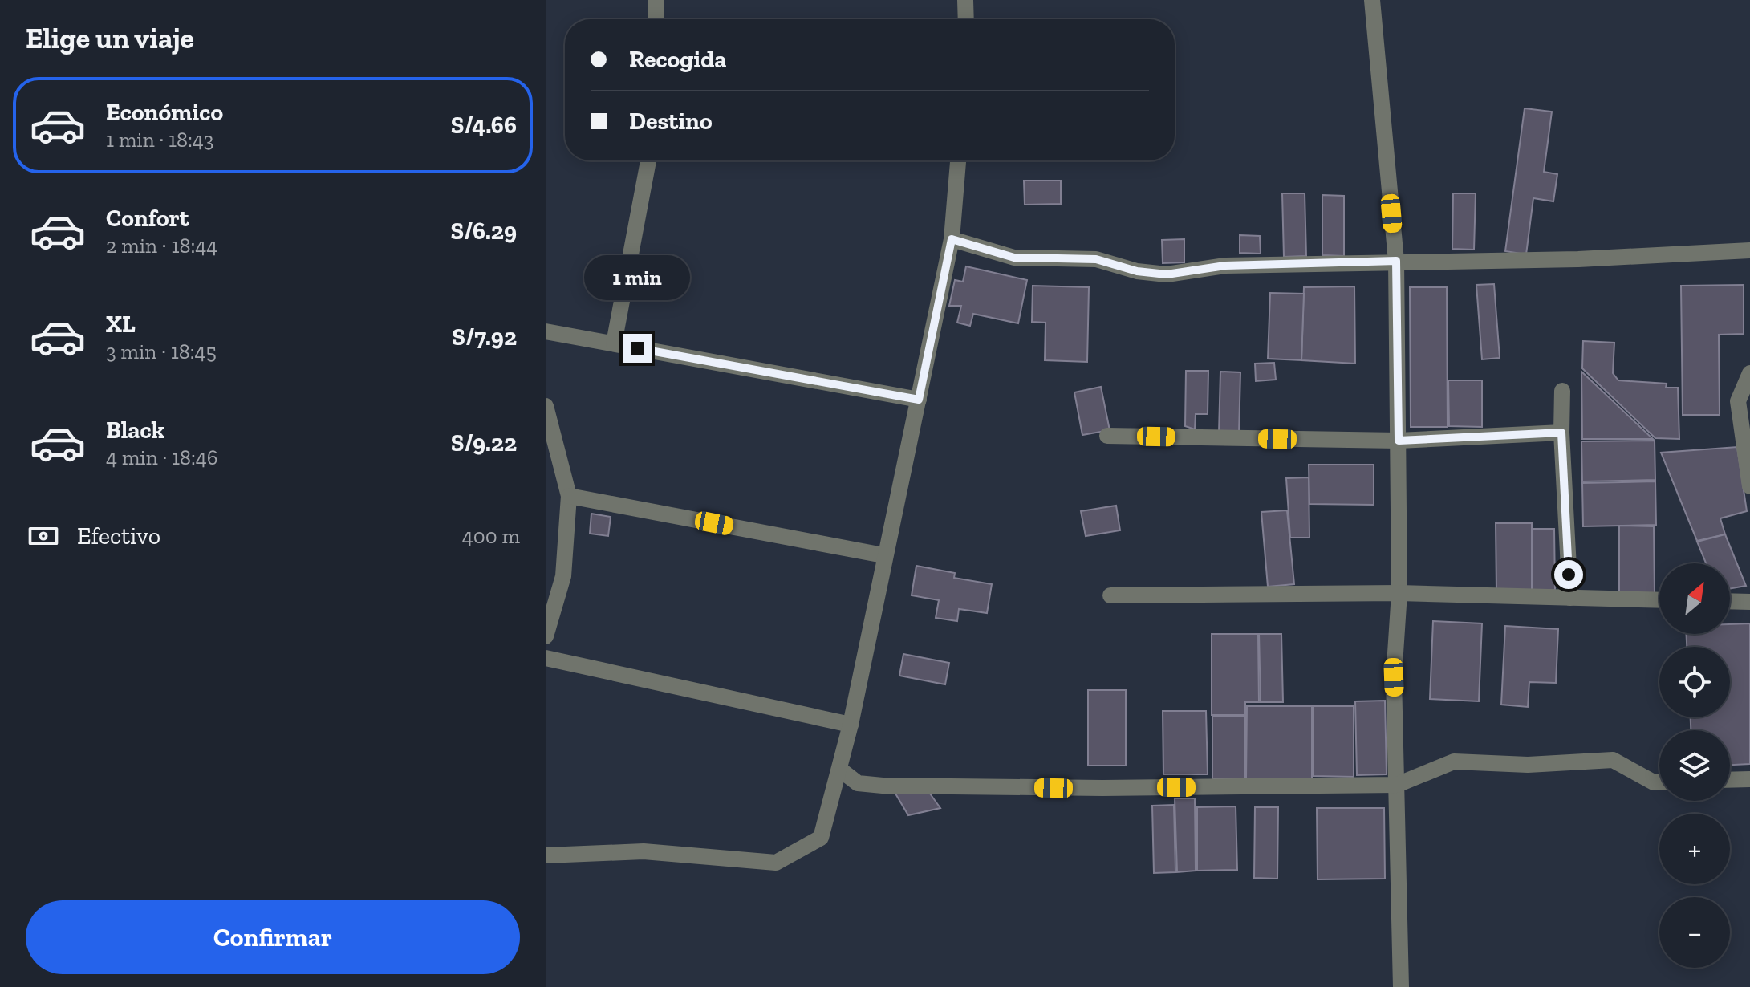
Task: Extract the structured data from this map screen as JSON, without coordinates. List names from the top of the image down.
{
  "north": "top right",
  "page": {
    "heading": "Elige un viaje",
    "banner": ["Recogida", "Destino"],
    "list": [
      {
        "name": "Económico",
        "note": "1 min · 18:43",
        "value": "S/4.66"
      },
      {
        "name": "Confort",
        "note": "2 min · 18:44",
        "value": "S/6.29"
      },
      {
        "name": "XL",
        "note": "3 min · 18:45",
        "value": "S/7.92"
      },
      {
        "name": "Black",
        "note": "4 min · 18:46",
        "value": "S/9.22"
      }
    ],
    "bubble": "1 min",
    "pay": ["Efectivo", "400 m"],
    "map_buttons": ["+", "−"],
    "buttons": "Confirmar"
  }
}
